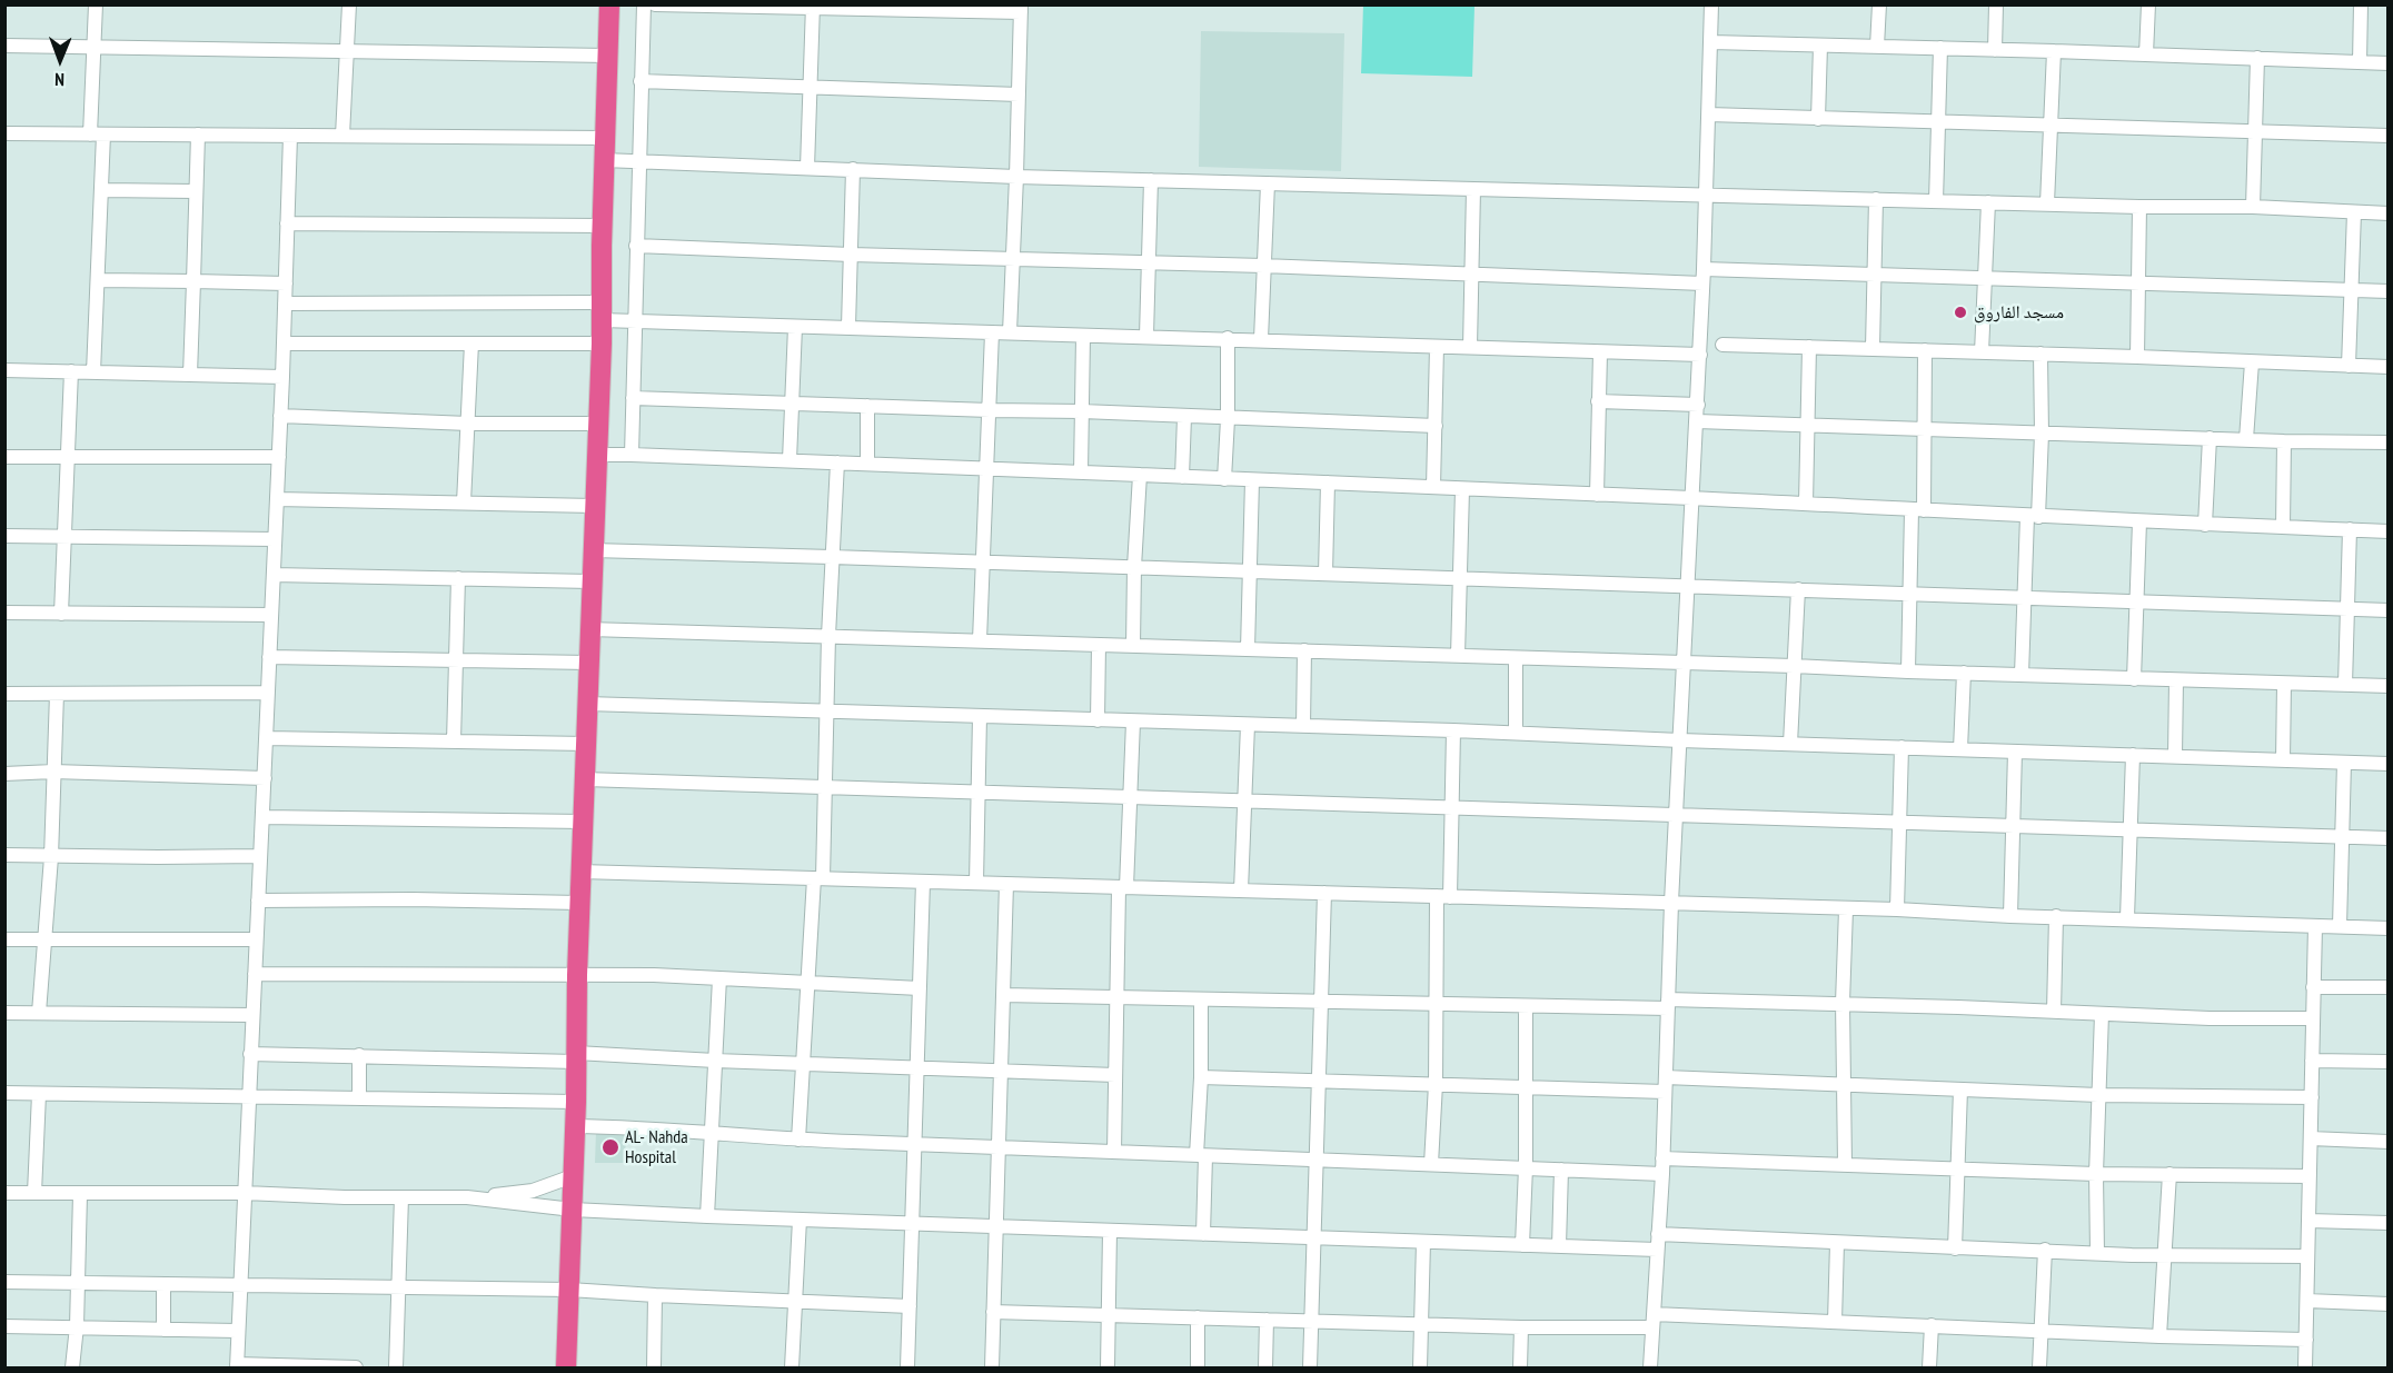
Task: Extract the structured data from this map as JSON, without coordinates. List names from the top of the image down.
{
  "places": ["مسجد الفاروق", "AL- Nahda Hospital"],
  "north": "bottom"
}
